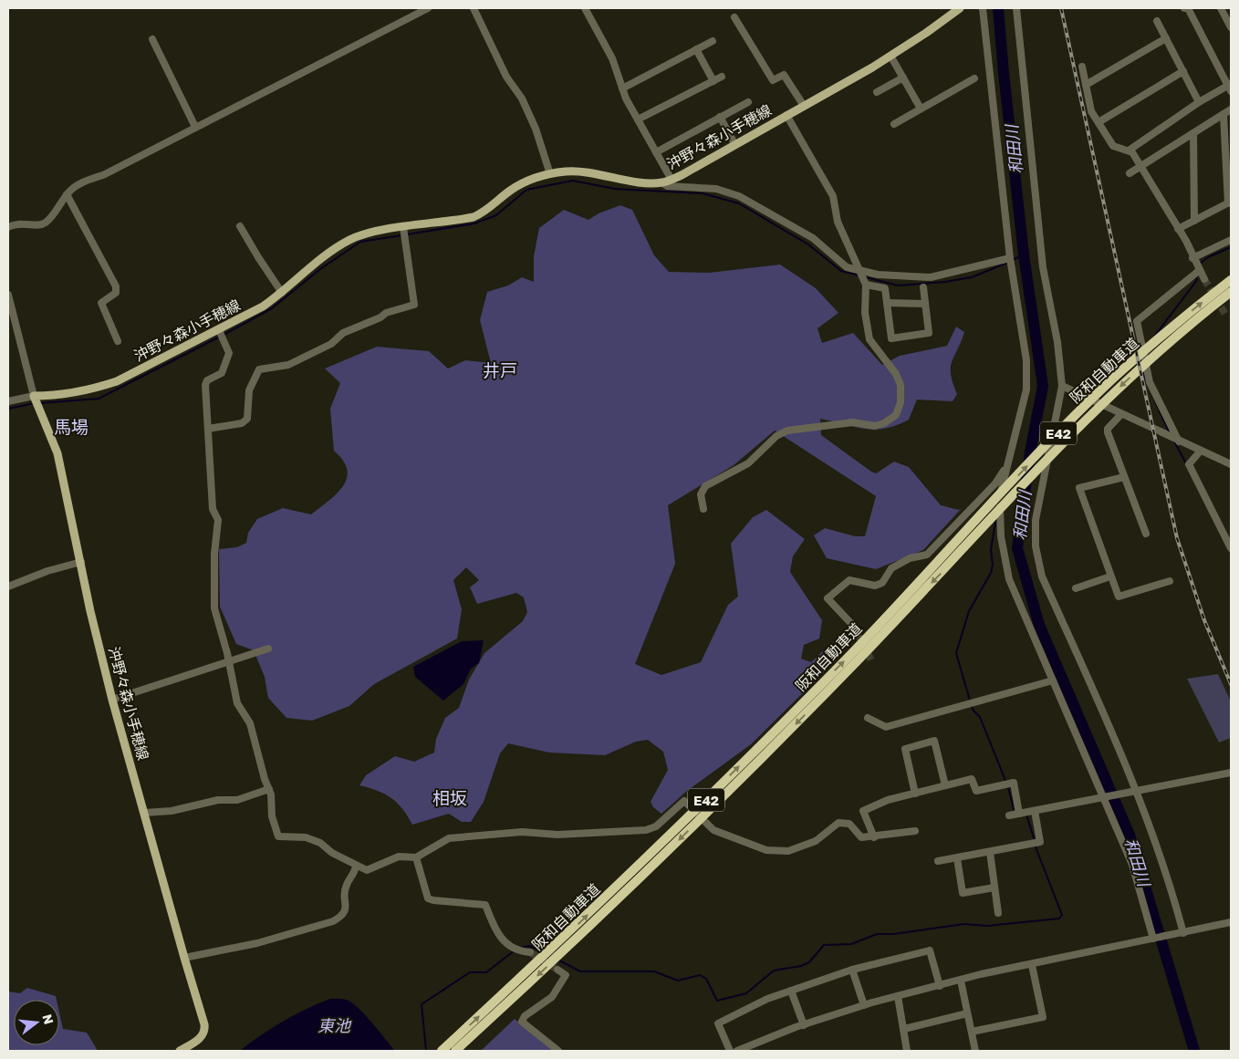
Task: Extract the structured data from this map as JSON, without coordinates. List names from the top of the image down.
{
  "streets": {
    "highway": ["阪和自動車道", "E42"],
    "main road": ["沖野々森小手穂線"]
  },
  "districts": ["井戸", "馬場", "相坂"],
  "water": ["和田川", "東池"],
  "north": "right"
}
